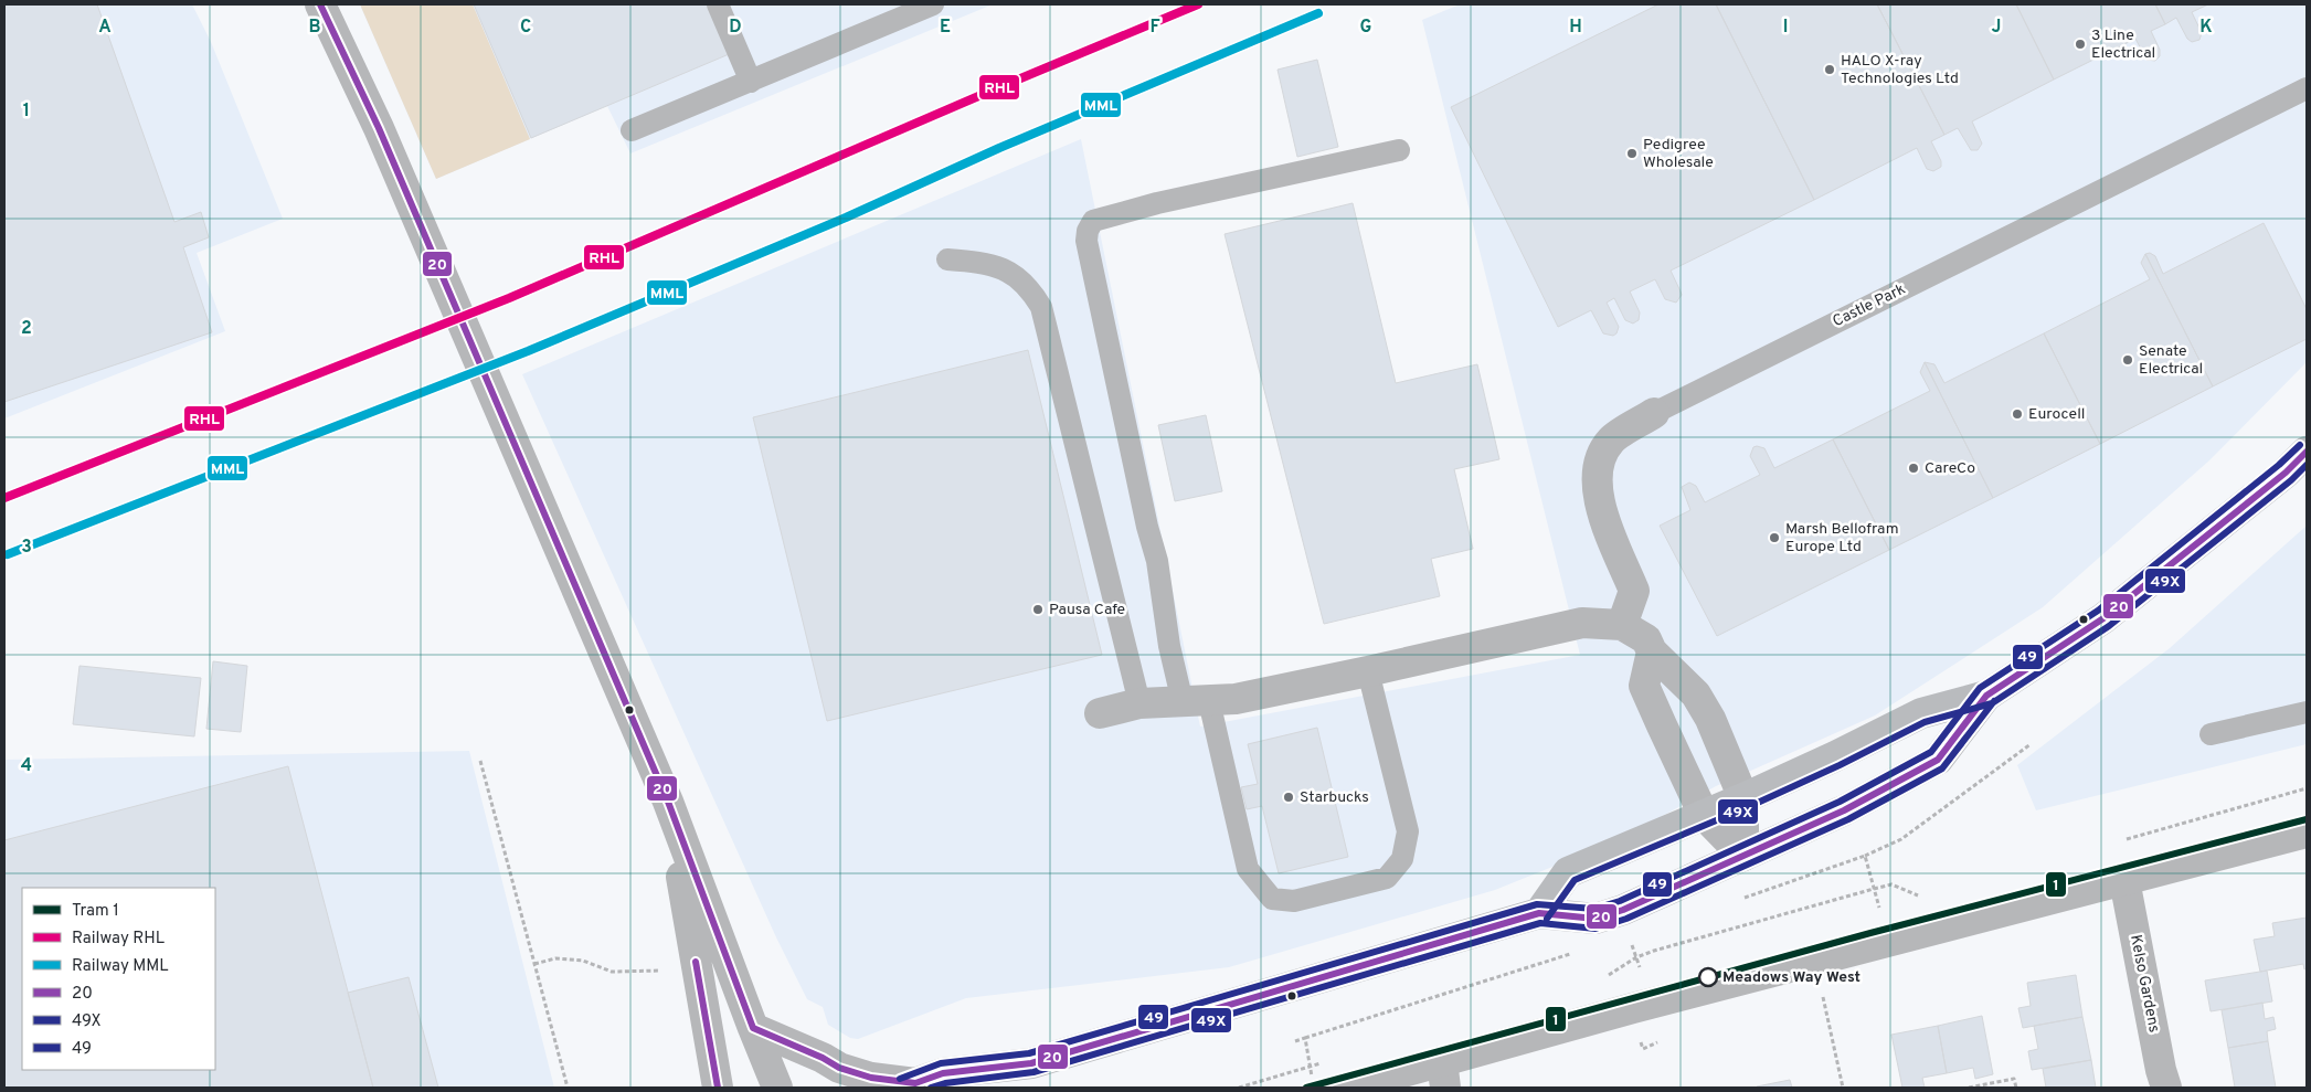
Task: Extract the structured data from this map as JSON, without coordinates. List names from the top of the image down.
{
  "streets": {
    "street": ["Castle Park", "Kelso Gardens"]
  },
  "places": [
    "3 Line Electrical",
    "HALO X-ray Technologies Ltd",
    "Pedigree Wholesale",
    "Senate Electrical",
    "Eurocell",
    "CareCo",
    "Marsh Bellofram Europe Ltd",
    "Pausa Cafe",
    "Starbucks",
    "Meadows Way West"
  ],
  "lines": [
    "rail line RHL",
    "transit line 20",
    "rail line MML",
    "transit line 49",
    "transit line 49X",
    "tram line 1"
  ],
  "legend": [
    "Tram 1",
    "Railway RHL",
    "Railway MML",
    "20",
    "49X",
    "49"
  ],
  "grid": {
    "columns": [
      "A",
      "B",
      "C",
      "D",
      "E",
      "F",
      "G",
      "H",
      "I",
      "J",
      "K"
    ],
    "rows": [
      "1",
      "2",
      "3",
      "4"
    ]
  }
}
